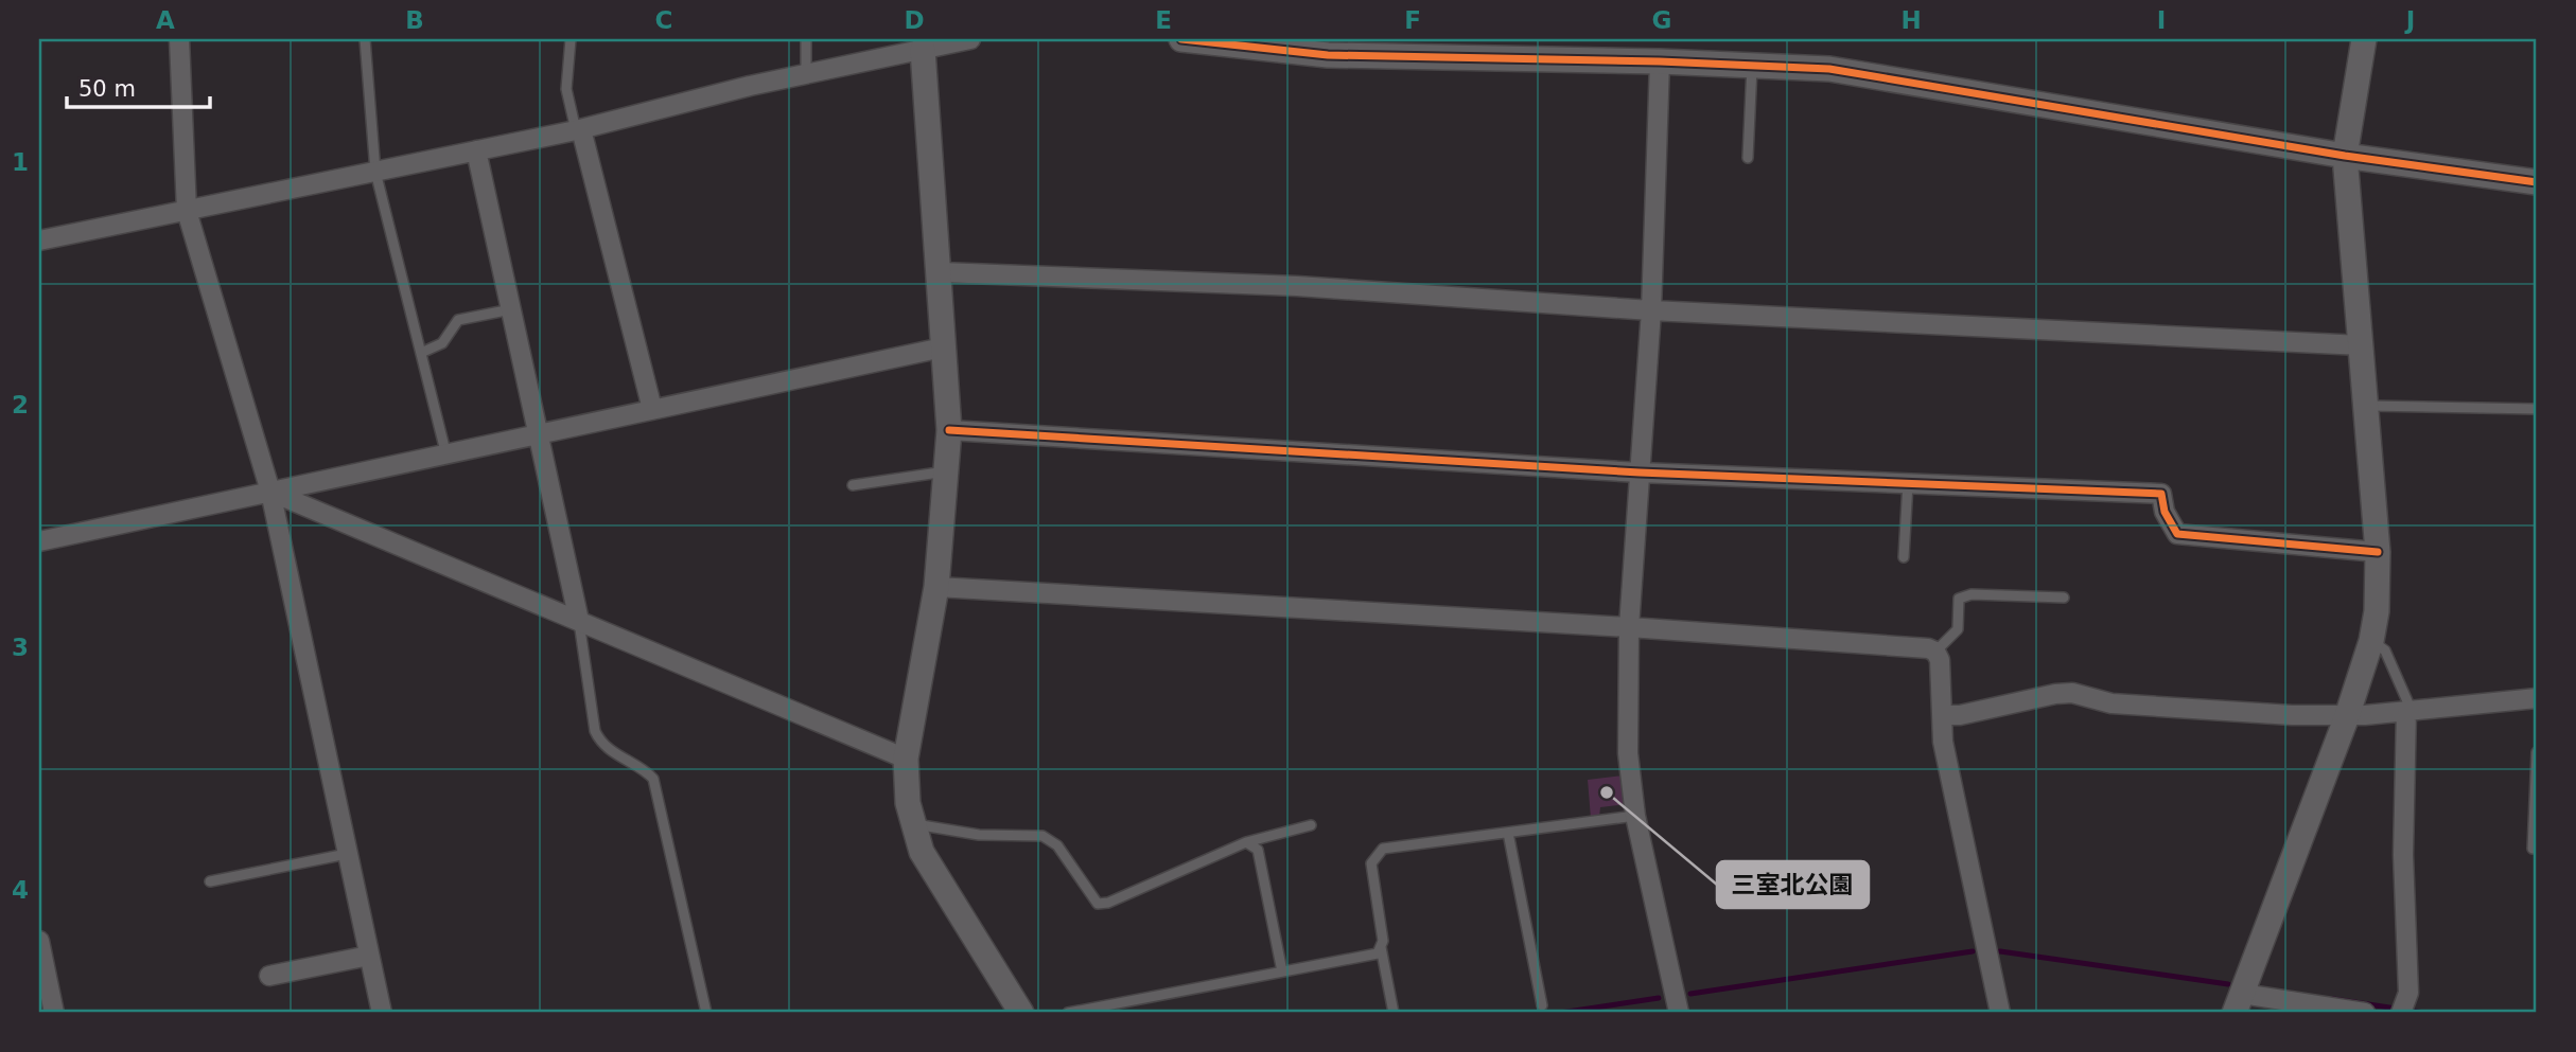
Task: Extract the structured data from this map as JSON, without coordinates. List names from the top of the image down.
{
  "places": ["三室北公園"],
  "scale_bar": "50 m",
  "grid": {
    "columns": [
      "A",
      "B",
      "C",
      "D",
      "E",
      "F",
      "G",
      "H",
      "I",
      "J"
    ],
    "rows": [
      "1",
      "2",
      "3",
      "4"
    ]
  }
}
